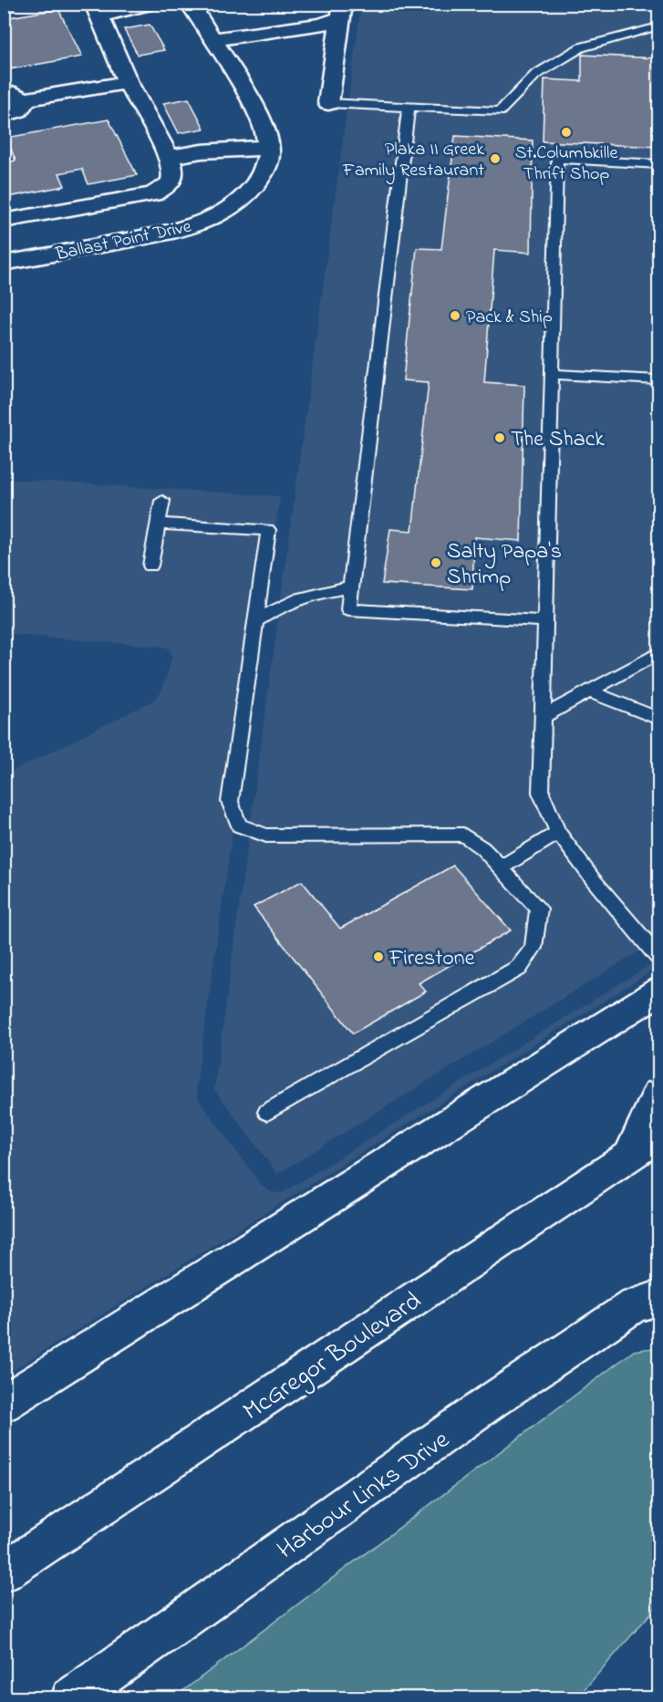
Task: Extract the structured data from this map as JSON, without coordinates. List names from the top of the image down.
{
  "streets": {
    "street": ["Ballast Point Drive", "McGregor Boulevard", "Harbour Links Drive"]
  },
  "places": [
    "St.Columbkille Thrift Shop",
    "Plaka II Greek Family Restaurant",
    "Pack & Ship",
    "The Shack",
    "Salty Papa's Shrimp",
    "Firestone"
  ]
}
